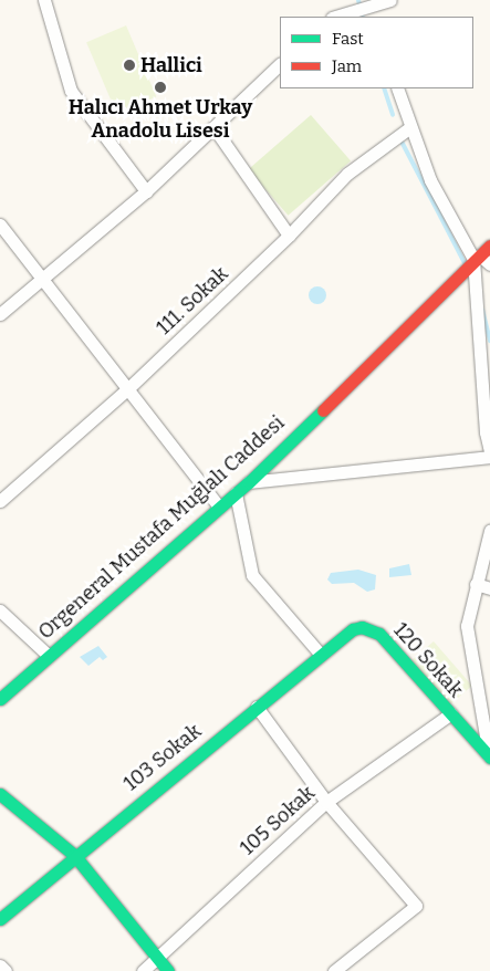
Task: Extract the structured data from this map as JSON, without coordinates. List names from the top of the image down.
{
  "streets": {
    "street": [
      "111. Sokak",
      "Orgeneral Mustafa Muğlalı Caddesi",
      "120 Sokak",
      "103 Sokak",
      "105 Sokak"
    ]
  },
  "crossings": [
    ["120 Sokak", "103 Sokak"],
    ["120 Sokak", "105 Sokak"]
  ],
  "places": ["Hallici", "Halıcı Ahmet Urkay Anadolu Lisesi"],
  "legend": ["Fast", "Jam"]
}
